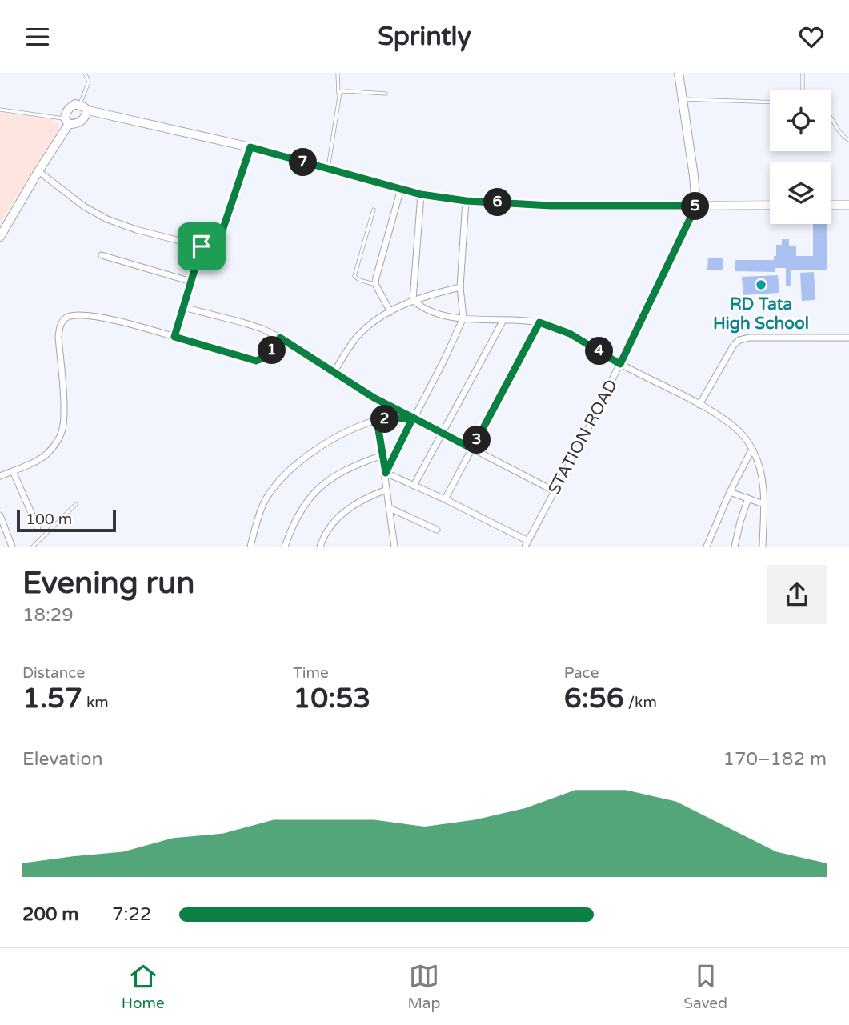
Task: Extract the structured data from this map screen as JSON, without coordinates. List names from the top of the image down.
{
  "streets": {
    "street": ["STATION ROAD"]
  },
  "places": ["RD Tata High School"],
  "scale_bar": "100 m",
  "page": {
    "header": "Sprintly",
    "pins": [
      "7",
      "6",
      "5",
      "1",
      "4",
      "2",
      "3"
    ],
    "scale": "100 m",
    "heading": ["Evening run", "18:29"],
    "stats": [
      ["Distance", "1.57 km"],
      ["Time", "10:53"],
      ["Pace", "6:56 /km"]
    ],
    "chart": ["Elevation", "170–182 m"],
    "list": [
      {
        "name": "200 m",
        "note": "7:22"
      }
    ],
    "tabs": ["Home", "Map", "Saved"]
  }
}
